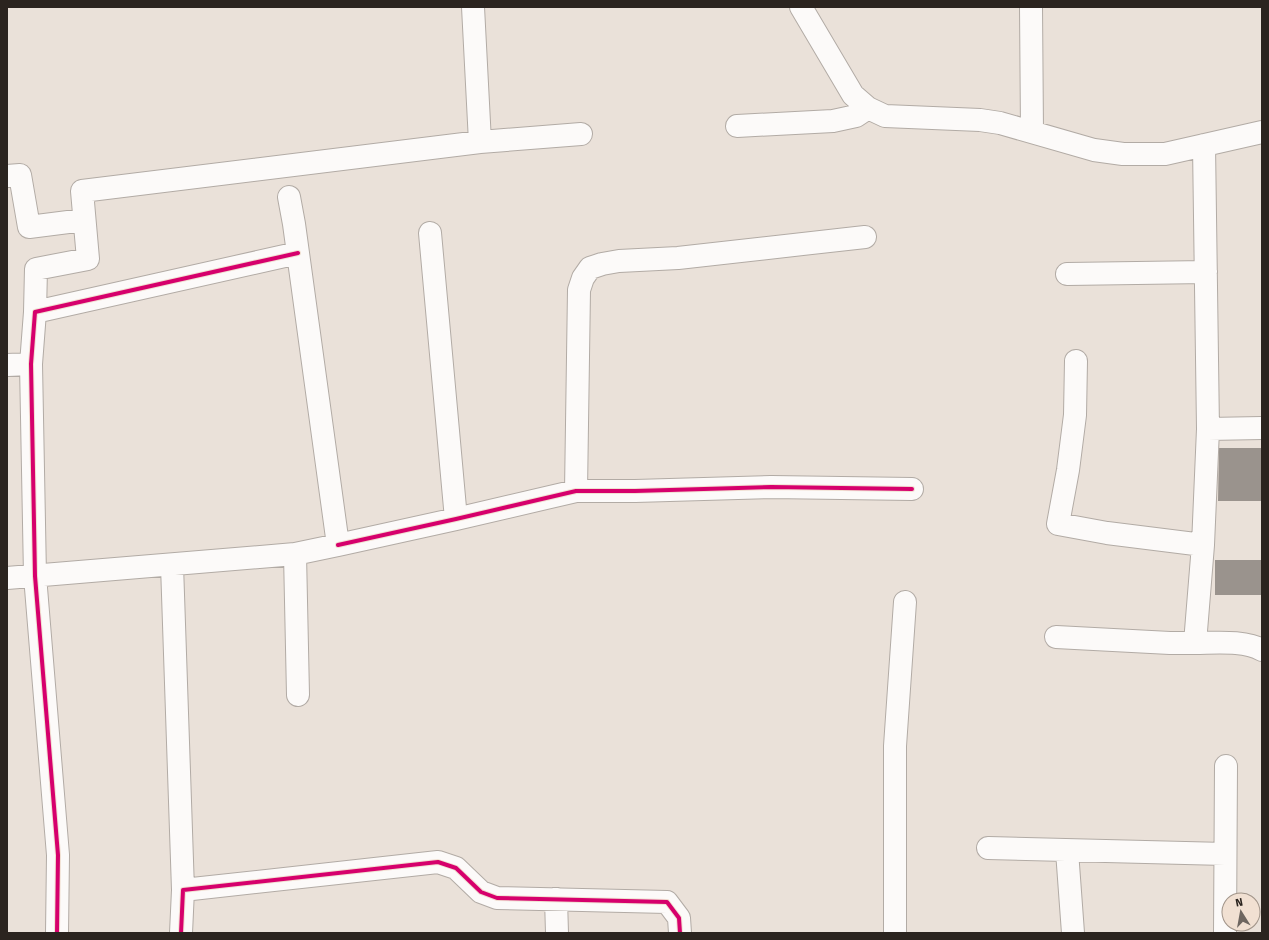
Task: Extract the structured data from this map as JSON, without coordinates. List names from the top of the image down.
{
  "north": "top"
}
